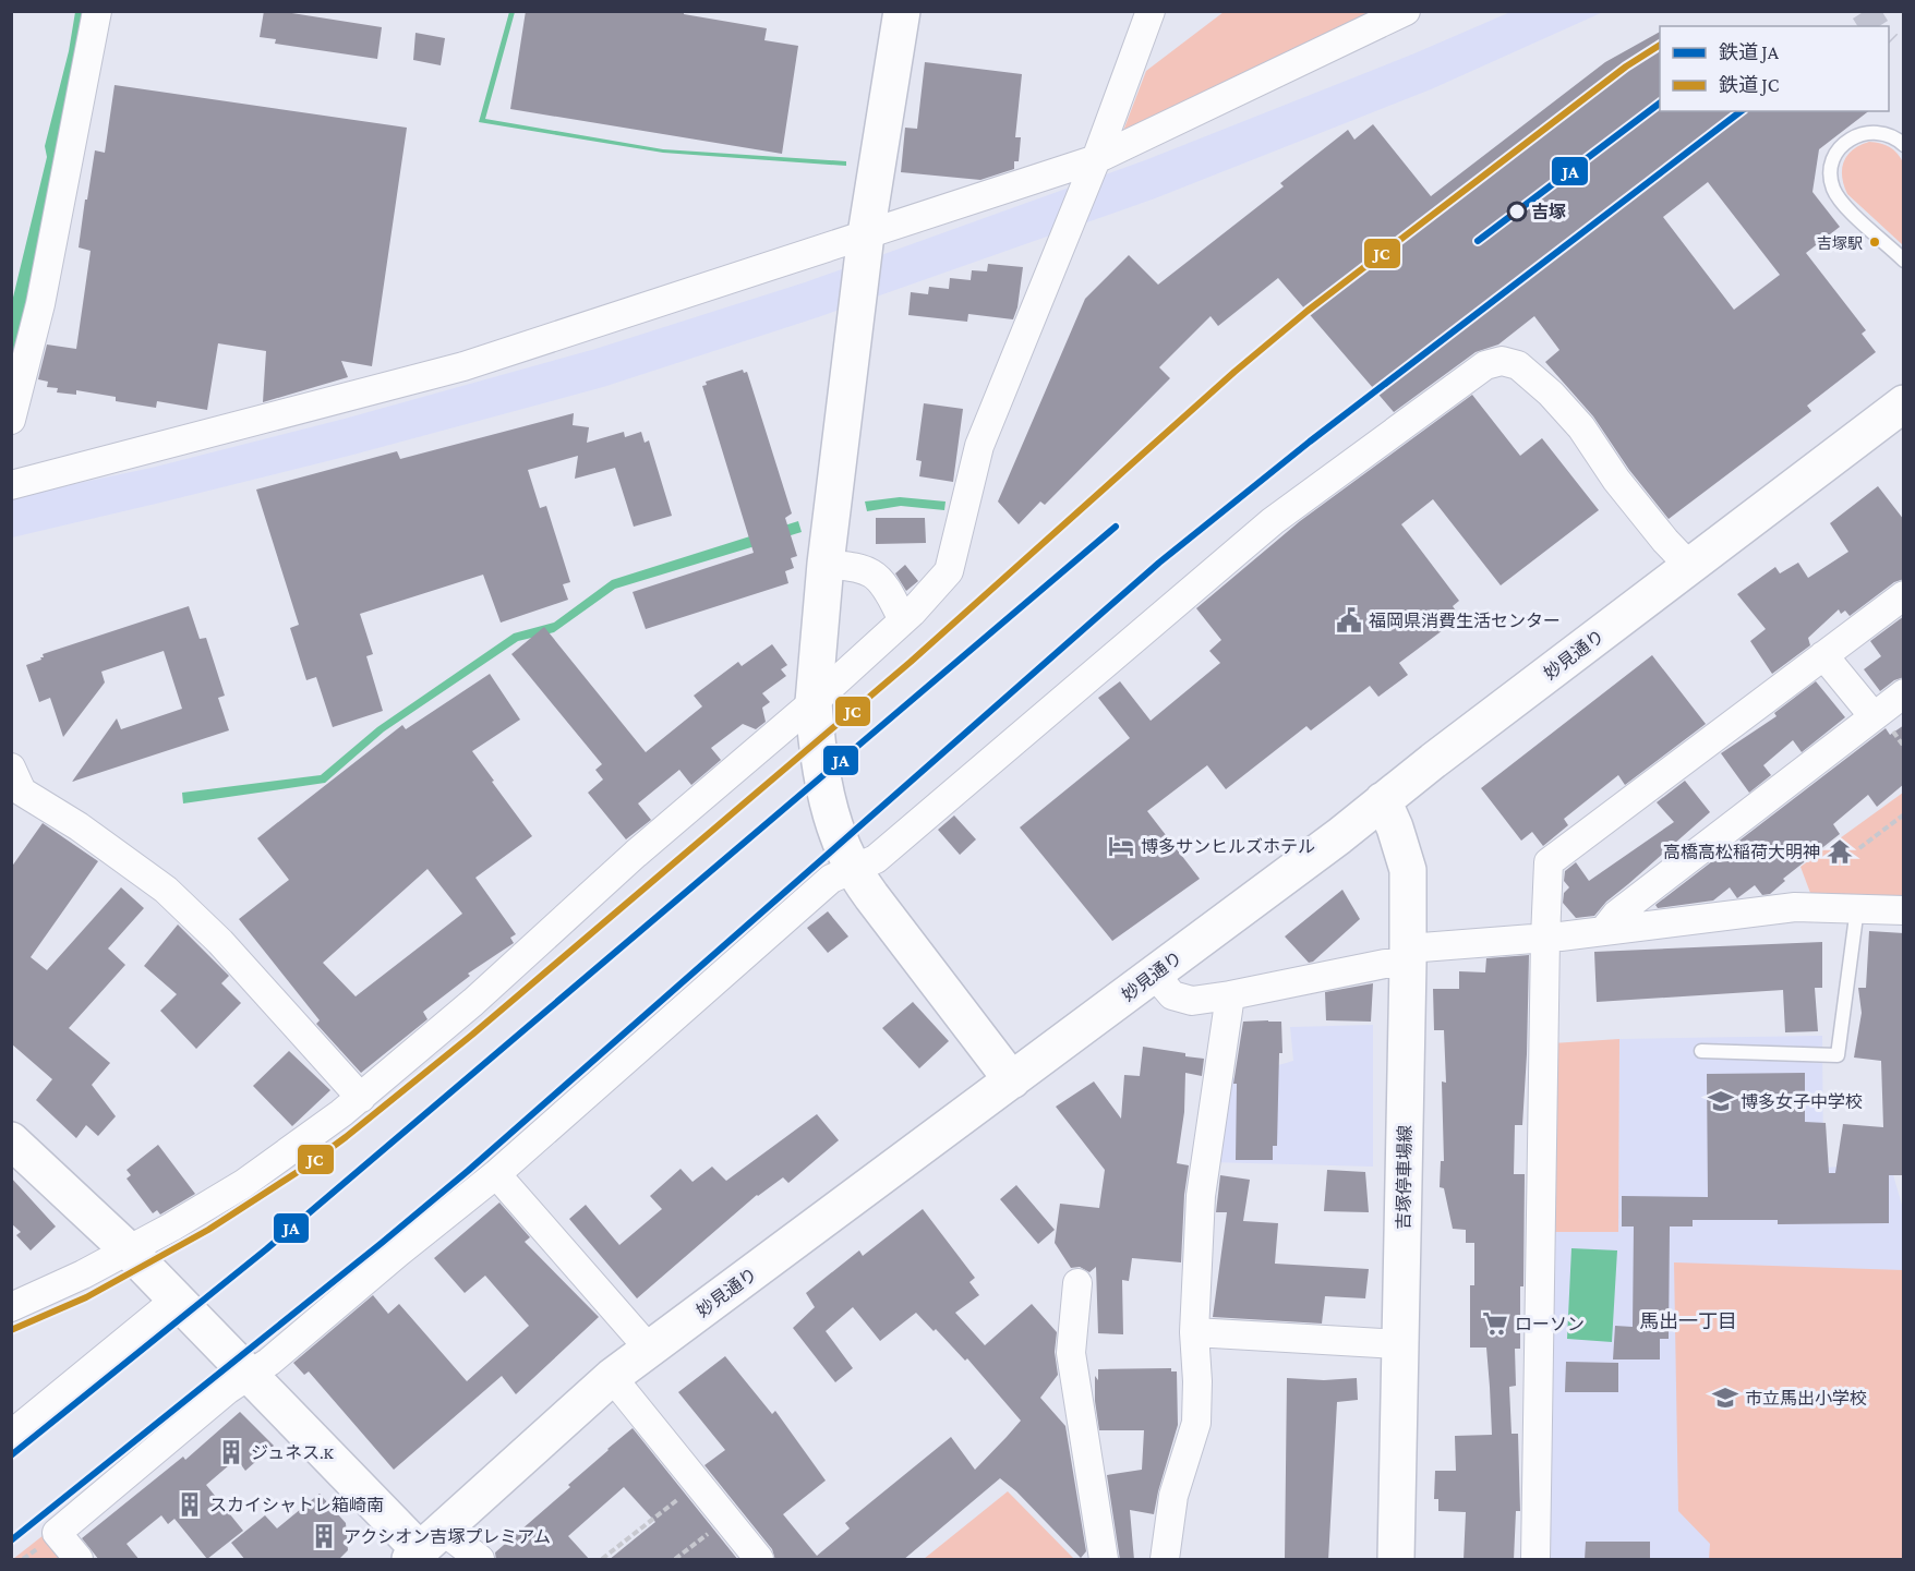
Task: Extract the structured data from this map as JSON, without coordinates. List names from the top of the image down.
{
  "streets": {
    "main road": ["妙見通り", "吉塚停車場線"]
  },
  "crossings": [
    ["妙見通り", "吉塚停車場線"]
  ],
  "districts": ["馬出一丁目"],
  "places": {
    "other": ["吉塚", "吉塚駅"],
    "public building": ["福岡県消費生活センター"],
    "hotel": ["博多サンヒルズホテル"],
    "temple": ["高橋高松稲荷大明神"],
    "school or university": ["博多女子中学校", "市立馬出小学校"],
    "supermarket": ["ローソン"],
    "building": ["ジュネス.K", "スカイシャトレ箱崎南", "アクシオン吉塚プレミアム"]
  },
  "lines": ["rail line JC", "rail line JA"],
  "legend": ["鉄道 JA", "鉄道 JC"]
}
